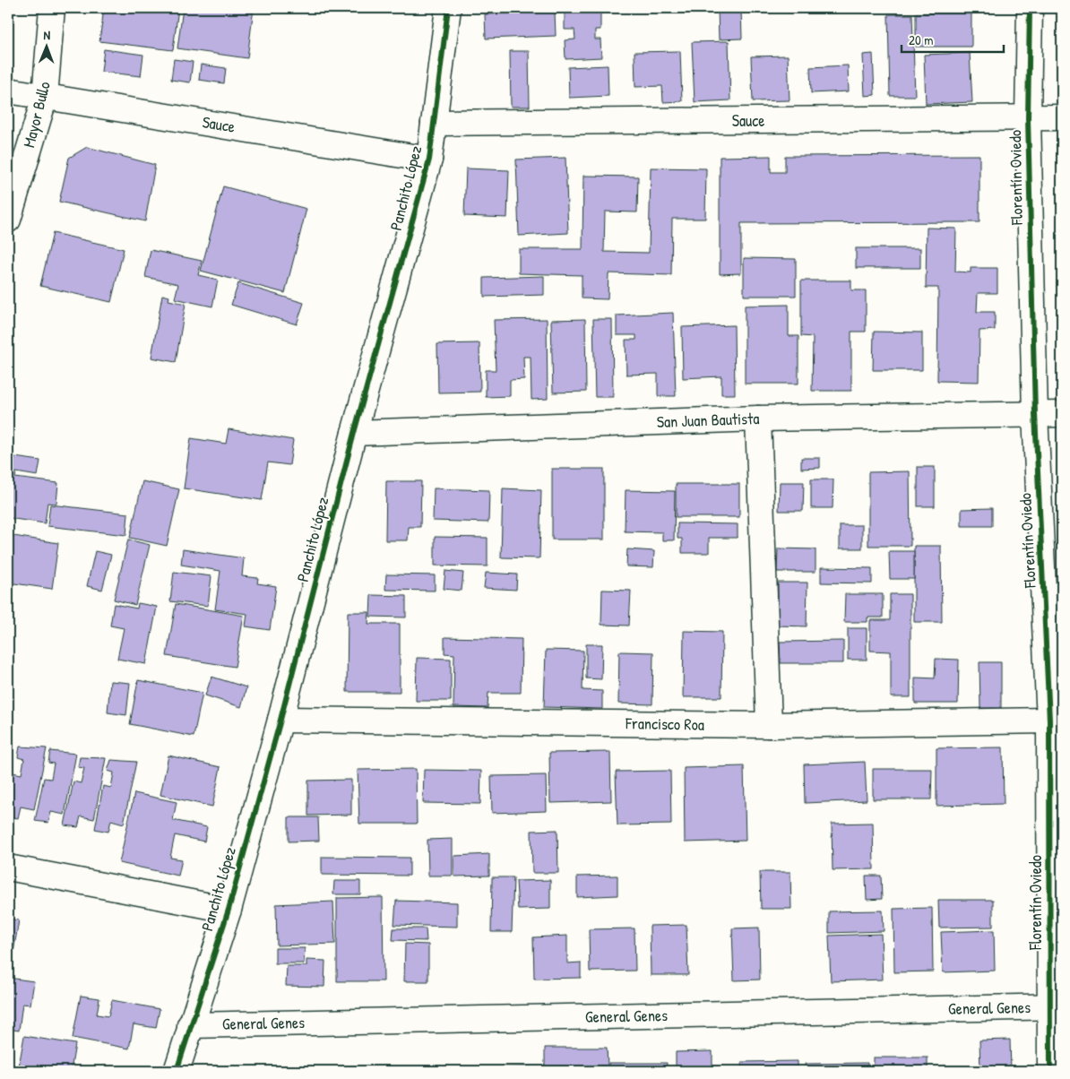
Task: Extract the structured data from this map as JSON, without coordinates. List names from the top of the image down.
{
  "streets": {
    "street": [
      "Mayor Bullo",
      "Sauce",
      "Florentín Oviedo",
      "Panchito López",
      "San Juan Bautista",
      "Francisco Roa",
      "General Genes"
    ]
  },
  "crossings": [
    ["Mayor Bullo", "Sauce"],
    ["Sauce", "Florentín Oviedo"],
    ["Sauce", "Panchito López"],
    ["Florentín Oviedo", "San Juan Bautista"],
    ["Florentín Oviedo", "Francisco Roa"],
    ["Florentín Oviedo", "General Genes"],
    ["Panchito López", "San Juan Bautista"],
    ["Panchito López", "Francisco Roa"],
    ["Panchito López", "General Genes"]
  ],
  "scale_bar": "20 m",
  "north": "top"
}
